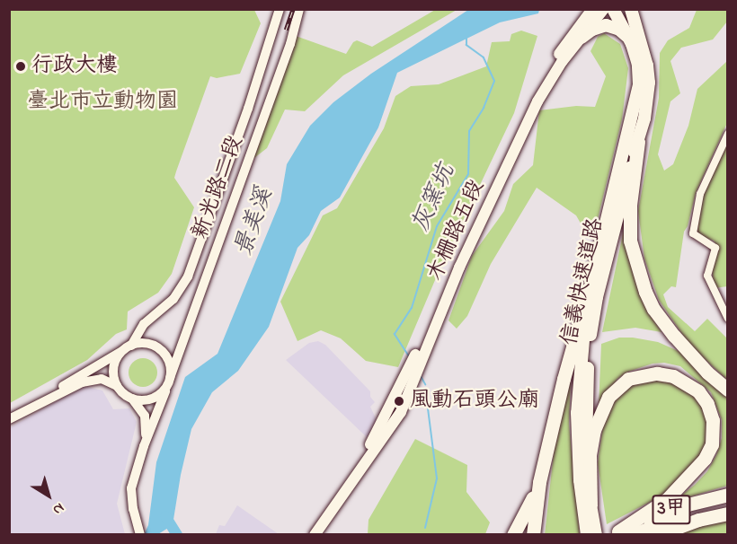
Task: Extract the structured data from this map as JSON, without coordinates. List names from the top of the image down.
{
  "streets": {
    "highway": ["信義快速道路", "3甲"],
    "main road": ["木柵路五段"],
    "street": ["新光路二段"]
  },
  "water": ["灰窯坑", "景美溪"],
  "parks": ["臺北市立動物園"],
  "places": ["行政大樓", "風動石頭公廟"],
  "north": "bottom right"
}
